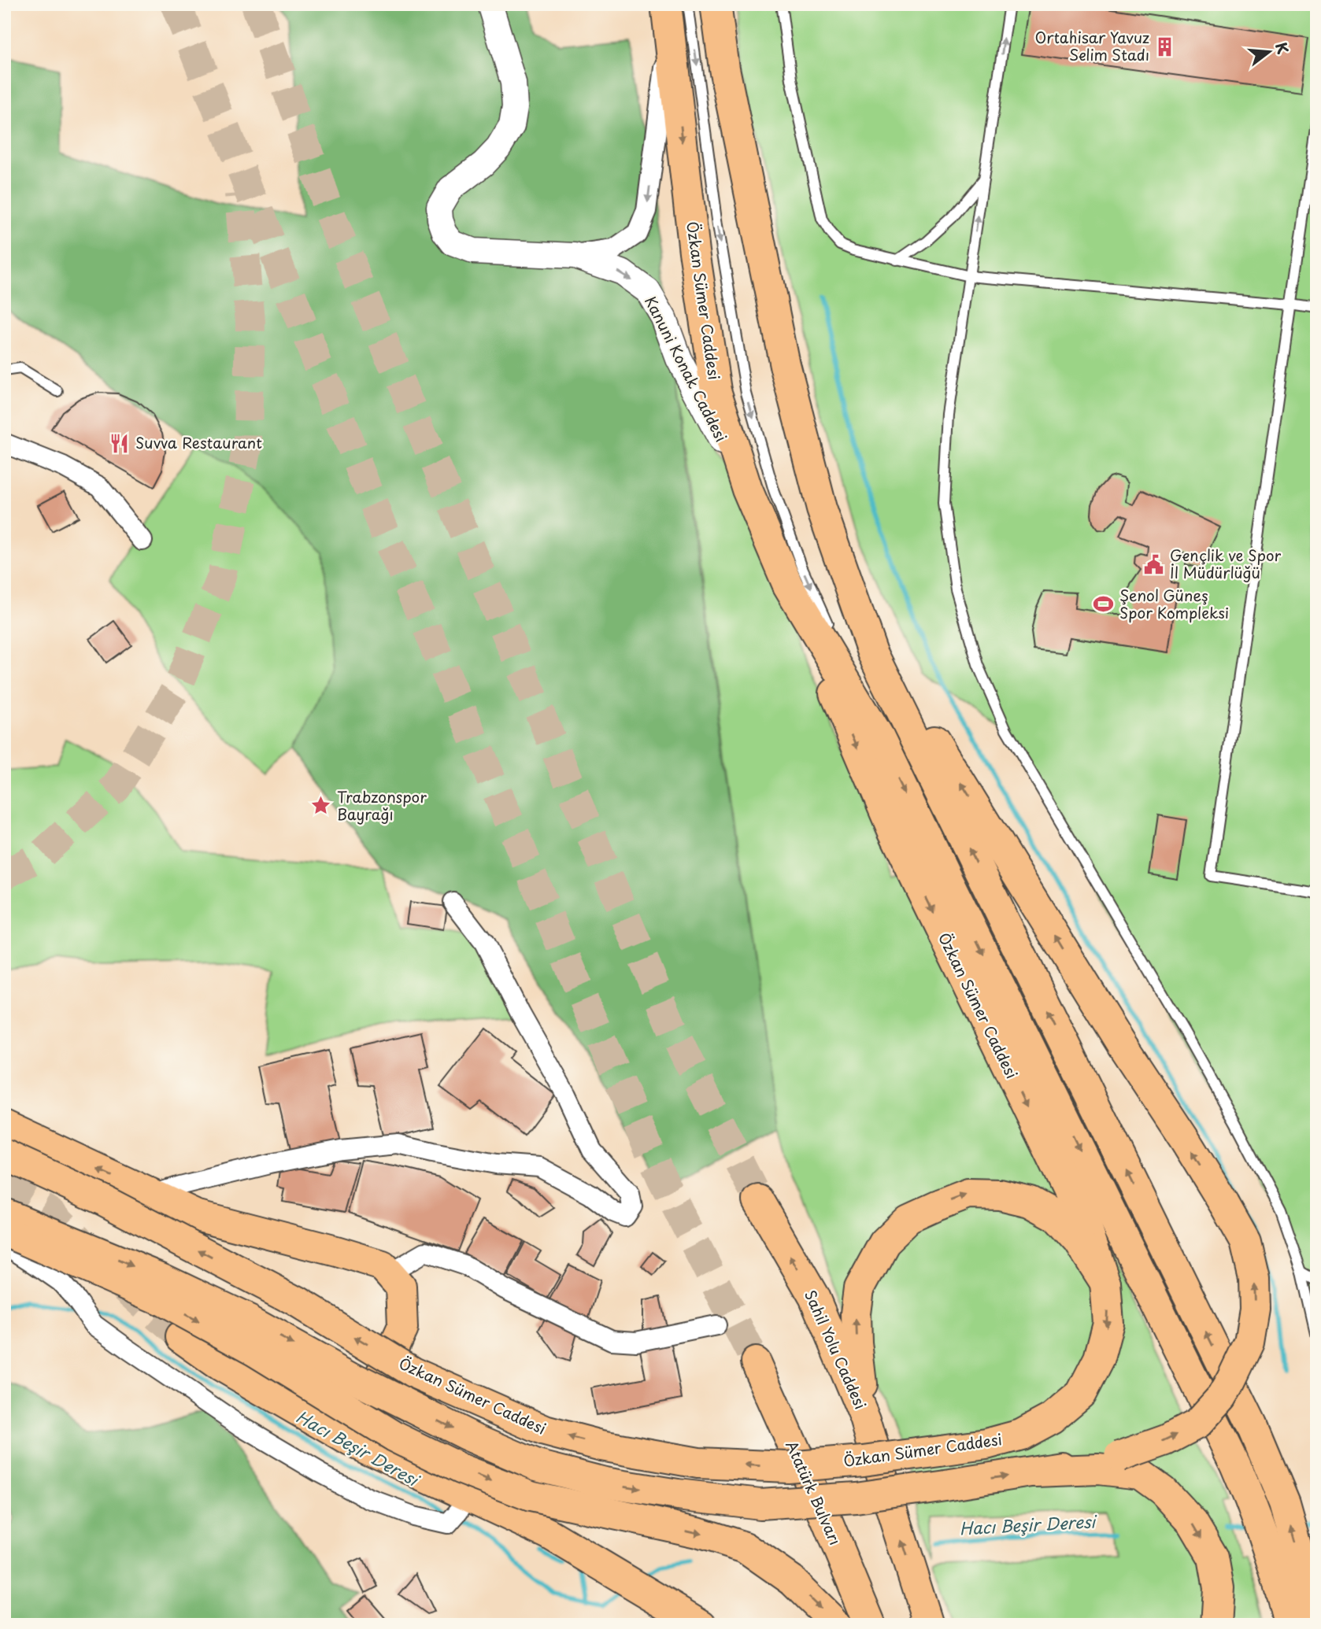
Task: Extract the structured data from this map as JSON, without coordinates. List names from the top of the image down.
{
  "streets": {
    "main road": ["Özkan Sümer Caddesi", "Sahil Yolu Caddesi", "Atatürk Bulvarı"],
    "street": ["Kanuni Konak Caddesi"]
  },
  "crossings": [
    ["Özkan Sümer Caddesi", "Kanuni Konak Caddesi"]
  ],
  "one_way": ["Kanuni Konak Caddesi", "Sahil Yolu Caddesi"],
  "water": ["Hacı Beşir Deresi"],
  "places": {
    "building": ["Ortahisar Yavuz Selim Stadı"],
    "restaurant": ["Suvva Restaurant"],
    "public building": ["Gençlik ve Spor İl Müdürlüğü"],
    "sports": ["Şenol Güneş Spor Kompleksi"],
    "place": ["Trabzonspor Bayrağı"]
  },
  "north": "right"
}
